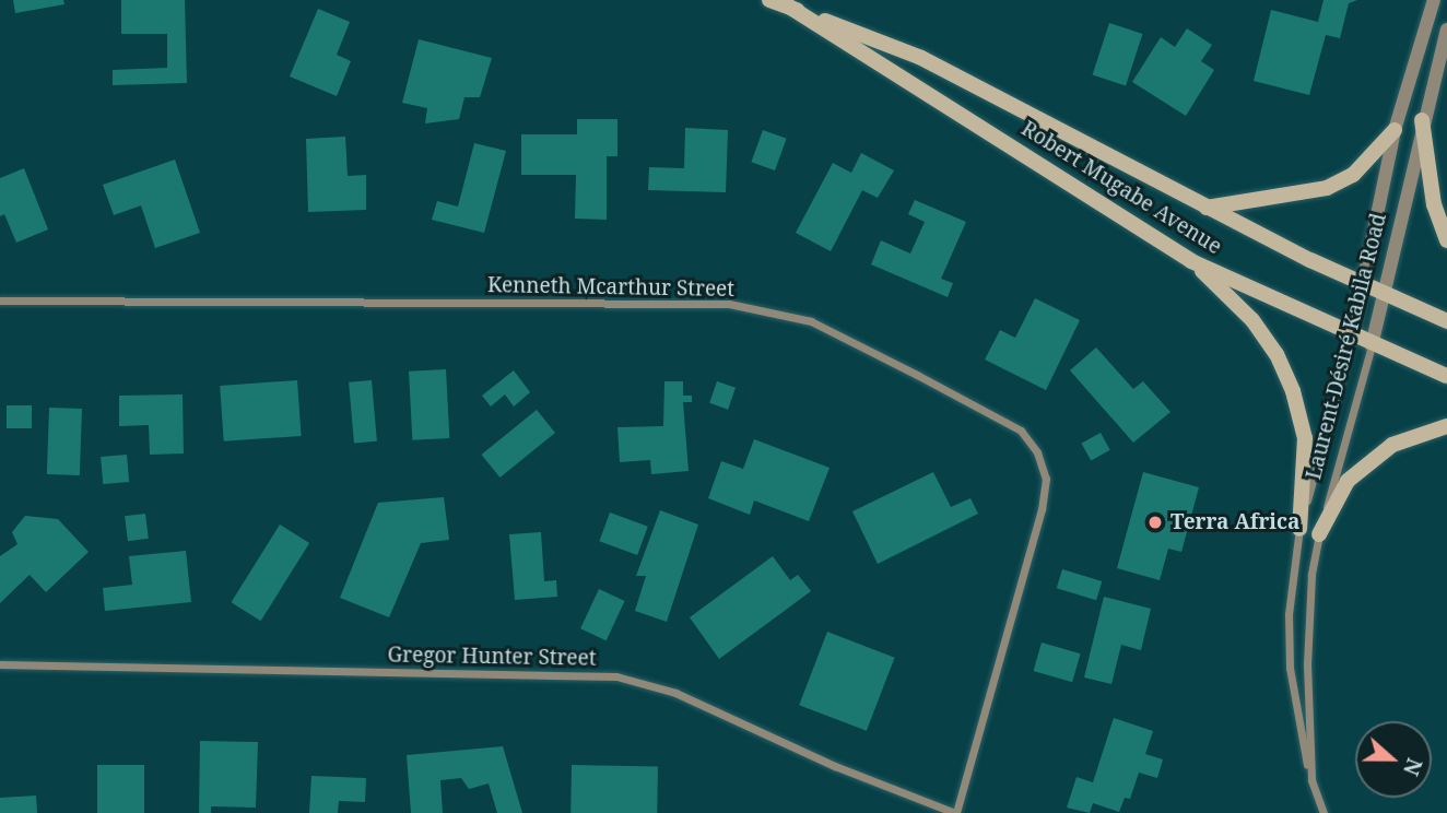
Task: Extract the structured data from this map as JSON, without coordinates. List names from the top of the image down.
{
  "streets": {
    "main road": ["Robert Mugabe Avenue"],
    "street": ["Kenneth Mcarthur Street", "Laurent-Désiré Kabila Road", "Gregor Hunter Street"]
  },
  "crossings": [
    ["Robert Mugabe Avenue", "Laurent-Désiré Kabila Road"],
    ["Kenneth Mcarthur Street", "Gregor Hunter Street"]
  ],
  "places": ["Terra Africa"],
  "north": "right"
}
